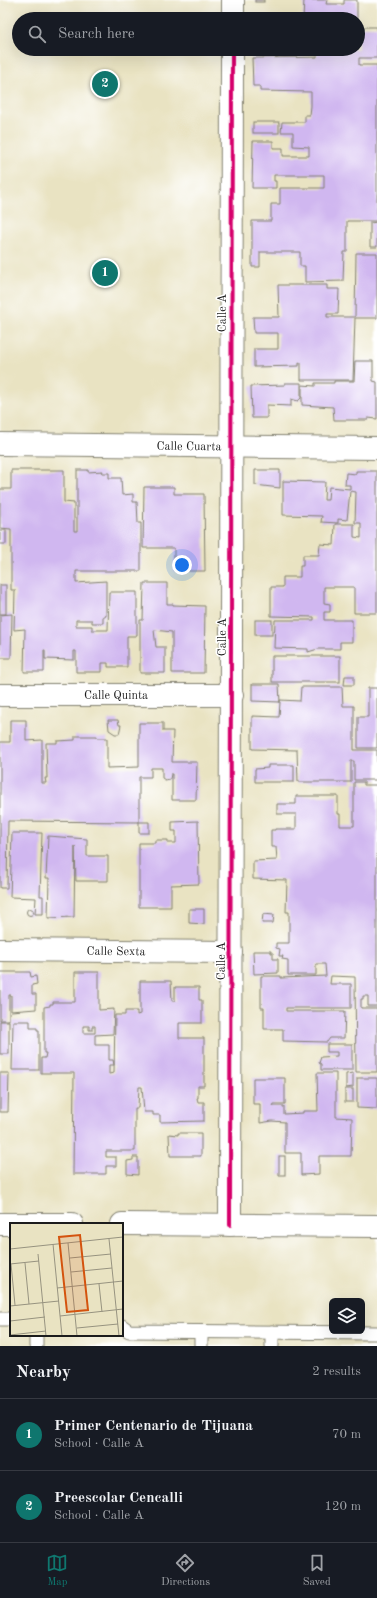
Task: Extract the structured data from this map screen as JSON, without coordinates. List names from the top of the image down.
{
  "streets": {
    "street": [
      "Calle A",
      "Calle Cuarta",
      "Calle Quinta",
      "Calle Sexta"
    ]
  },
  "crossings": [
    ["Calle A", "Calle Cuarta"],
    ["Calle A", "Calle Quinta"],
    ["Calle A", "Calle Sexta"]
  ],
  "page": {
    "search": "Search here",
    "pins": ["2", "1"],
    "heading": ["Nearby", "2 results"],
    "list": [
      {
        "mark": "1",
        "name": "Primer Centenario de Tijuana",
        "note": "School · Calle A",
        "value": "70 m"
      },
      {
        "mark": "2",
        "name": "Preescolar Cencalli",
        "note": "School · Calle A",
        "value": "120 m"
      }
    ],
    "nav": ["Map", "Directions", "Saved"]
  }
}
